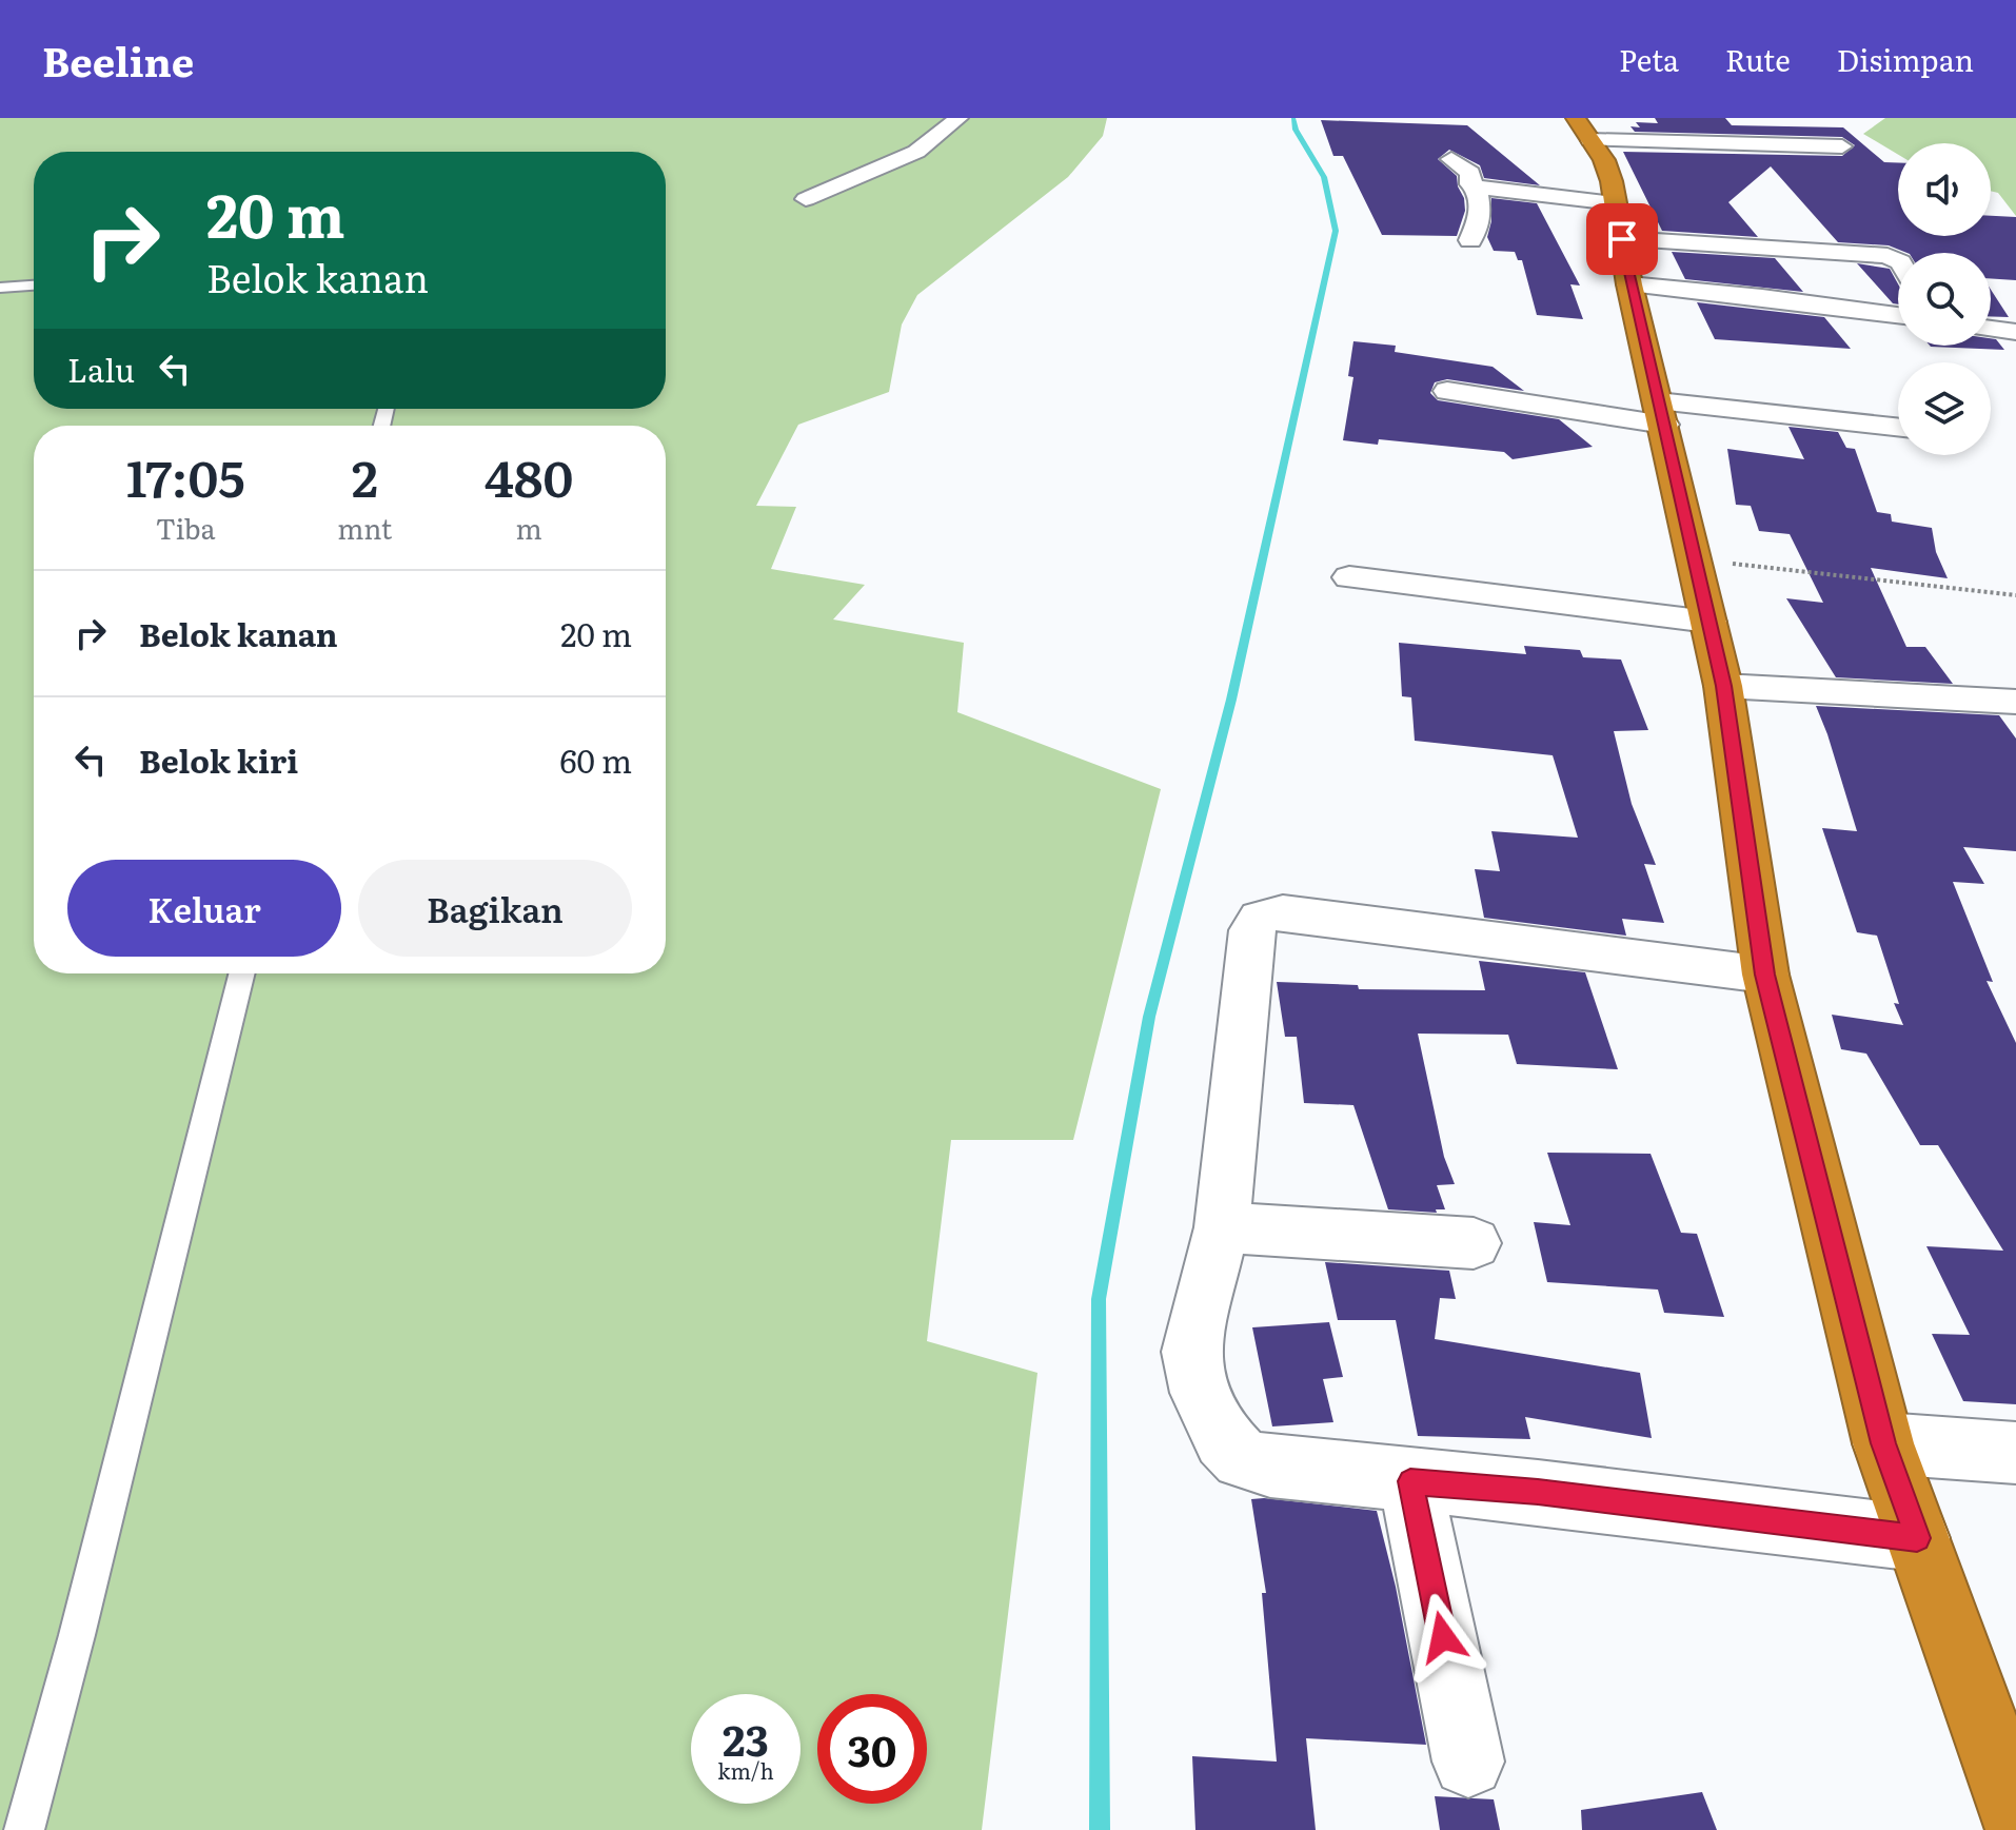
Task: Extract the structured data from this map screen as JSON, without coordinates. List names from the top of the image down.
{
  "page": {
    "header": "Beeline",
    "nav": ["Peta", "Rute", "Disimpan"],
    "turn": ["20 m", "Belok kanan"],
    "then": "Lalu",
    "eta": [
      "17:05",
      "Tiba",
      "2",
      "mnt",
      "480",
      "m"
    ],
    "list": [
      {
        "name": "Belok kanan",
        "value": "20 m"
      },
      {
        "name": "Belok kiri",
        "value": "60 m"
      }
    ],
    "buttons": ["Keluar", "Bagikan"],
    "speed": "23 km/h",
    "limit": "30"
  }
}
